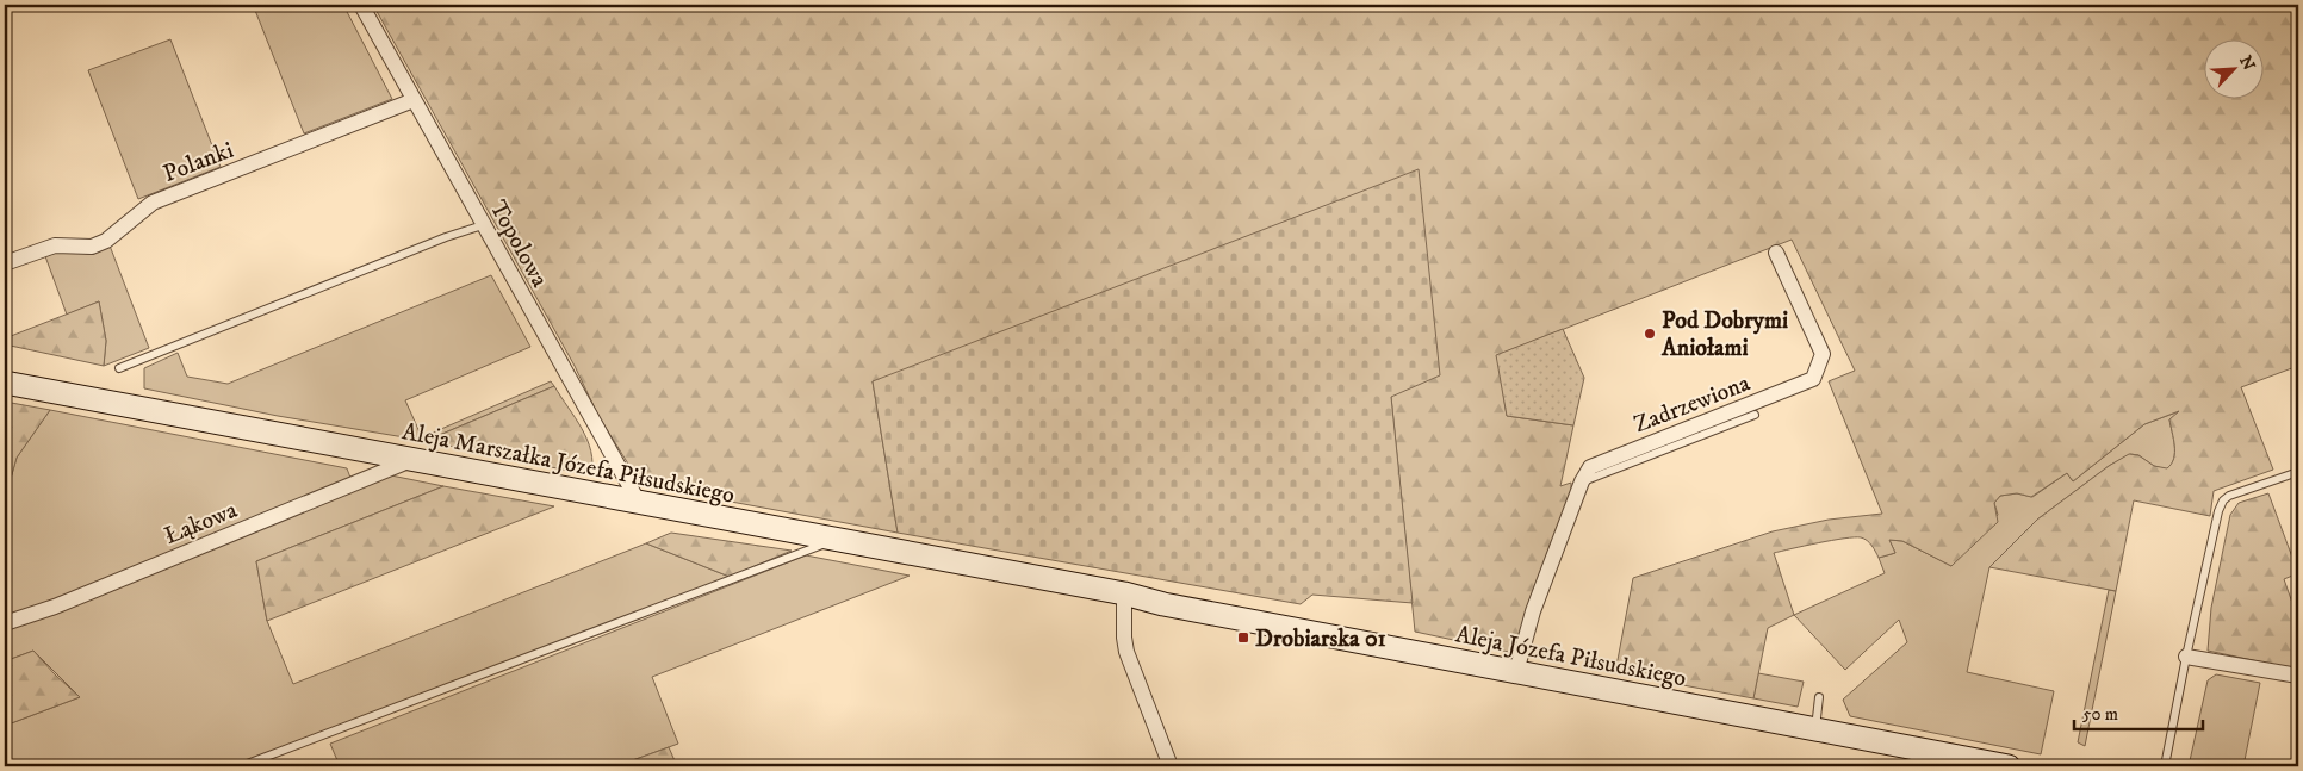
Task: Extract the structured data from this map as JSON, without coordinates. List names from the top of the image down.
{
  "streets": {
    "main road": ["Aleja Marszałka Józefa Piłsudskiego", "Aleja Józefa Piłsudskiego"],
    "street": [
      "Polanki",
      "Topolowa",
      "Zadrzewiona",
      "Łąkowa"
    ]
  },
  "crossings": [
    ["Polanki", "Topolowa"],
    ["Topolowa", "Aleja Marszałka Józefa Piłsudskiego"],
    ["Aleja Marszałka Józefa Piłsudskiego", "Łąkowa"],
    ["Aleja Marszałka Józefa Piłsudskiego", "Aleja Józefa Piłsudskiego"]
  ],
  "places": {
    "other": ["Pod Dobrymi Aniołami"],
    "transit": ["Drobiarska 01"]
  },
  "scale_bar": "50 m",
  "north": "top right"
}
